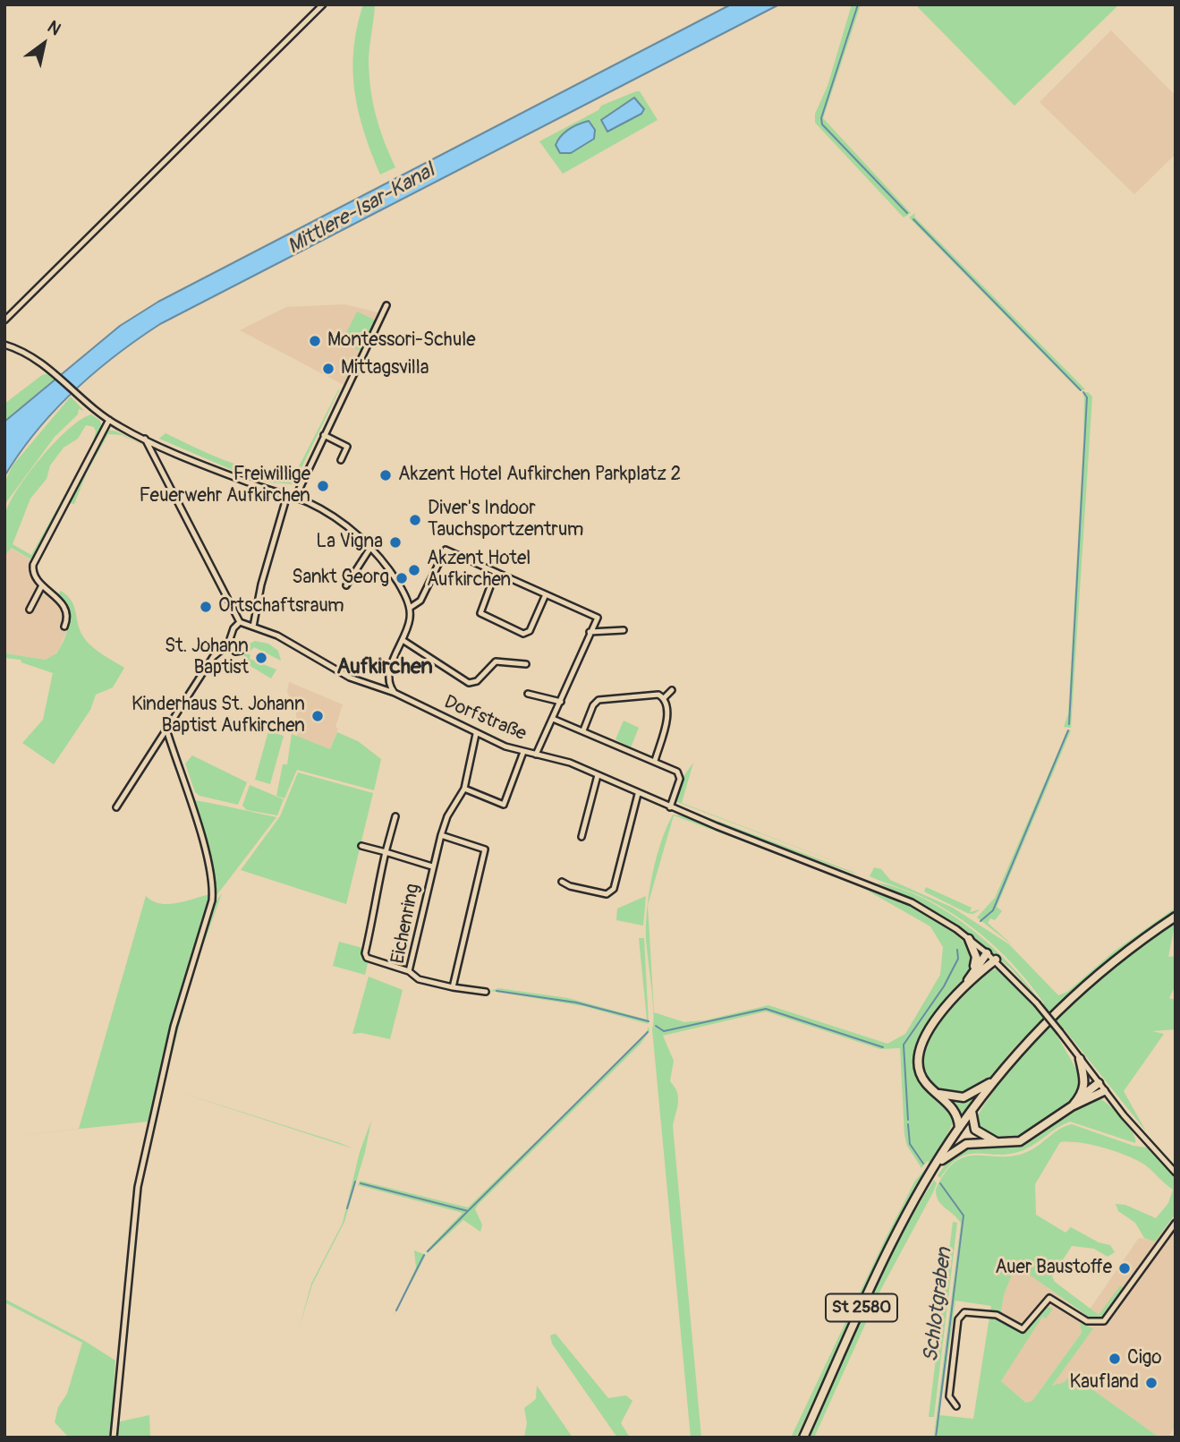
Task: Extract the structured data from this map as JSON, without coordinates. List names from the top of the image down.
{
  "streets": {
    "highway": ["St 2580"],
    "street": ["Dorfstraße", "Eichenring"]
  },
  "crossings": [
    ["Dorfstraße", "Eichenring"],
    ["Dorfstraße", "St 2580"]
  ],
  "districts": ["Aufkirchen"],
  "water": ["Mittlere-Isar-Kanal", "Schlotgraben"],
  "places": [
    "Montessori-Schule",
    "Mittagsvilla",
    "Akzent Hotel Aufkirchen Parkplatz 2",
    "Freiwillige Feuerwehr Aufkirchen",
    "Diver's Indoor Tauchsportzentrum",
    "La Vigna",
    "Akzent Hotel Aufkirchen",
    "Sankt Georg",
    "Ortschaftsraum",
    "St. Johann Baptist",
    "Kinderhaus St. Johann Baptist Aufkirchen",
    "Auer Baustoffe",
    "Cigo",
    "Kaufland"
  ],
  "north": "top right"
}
